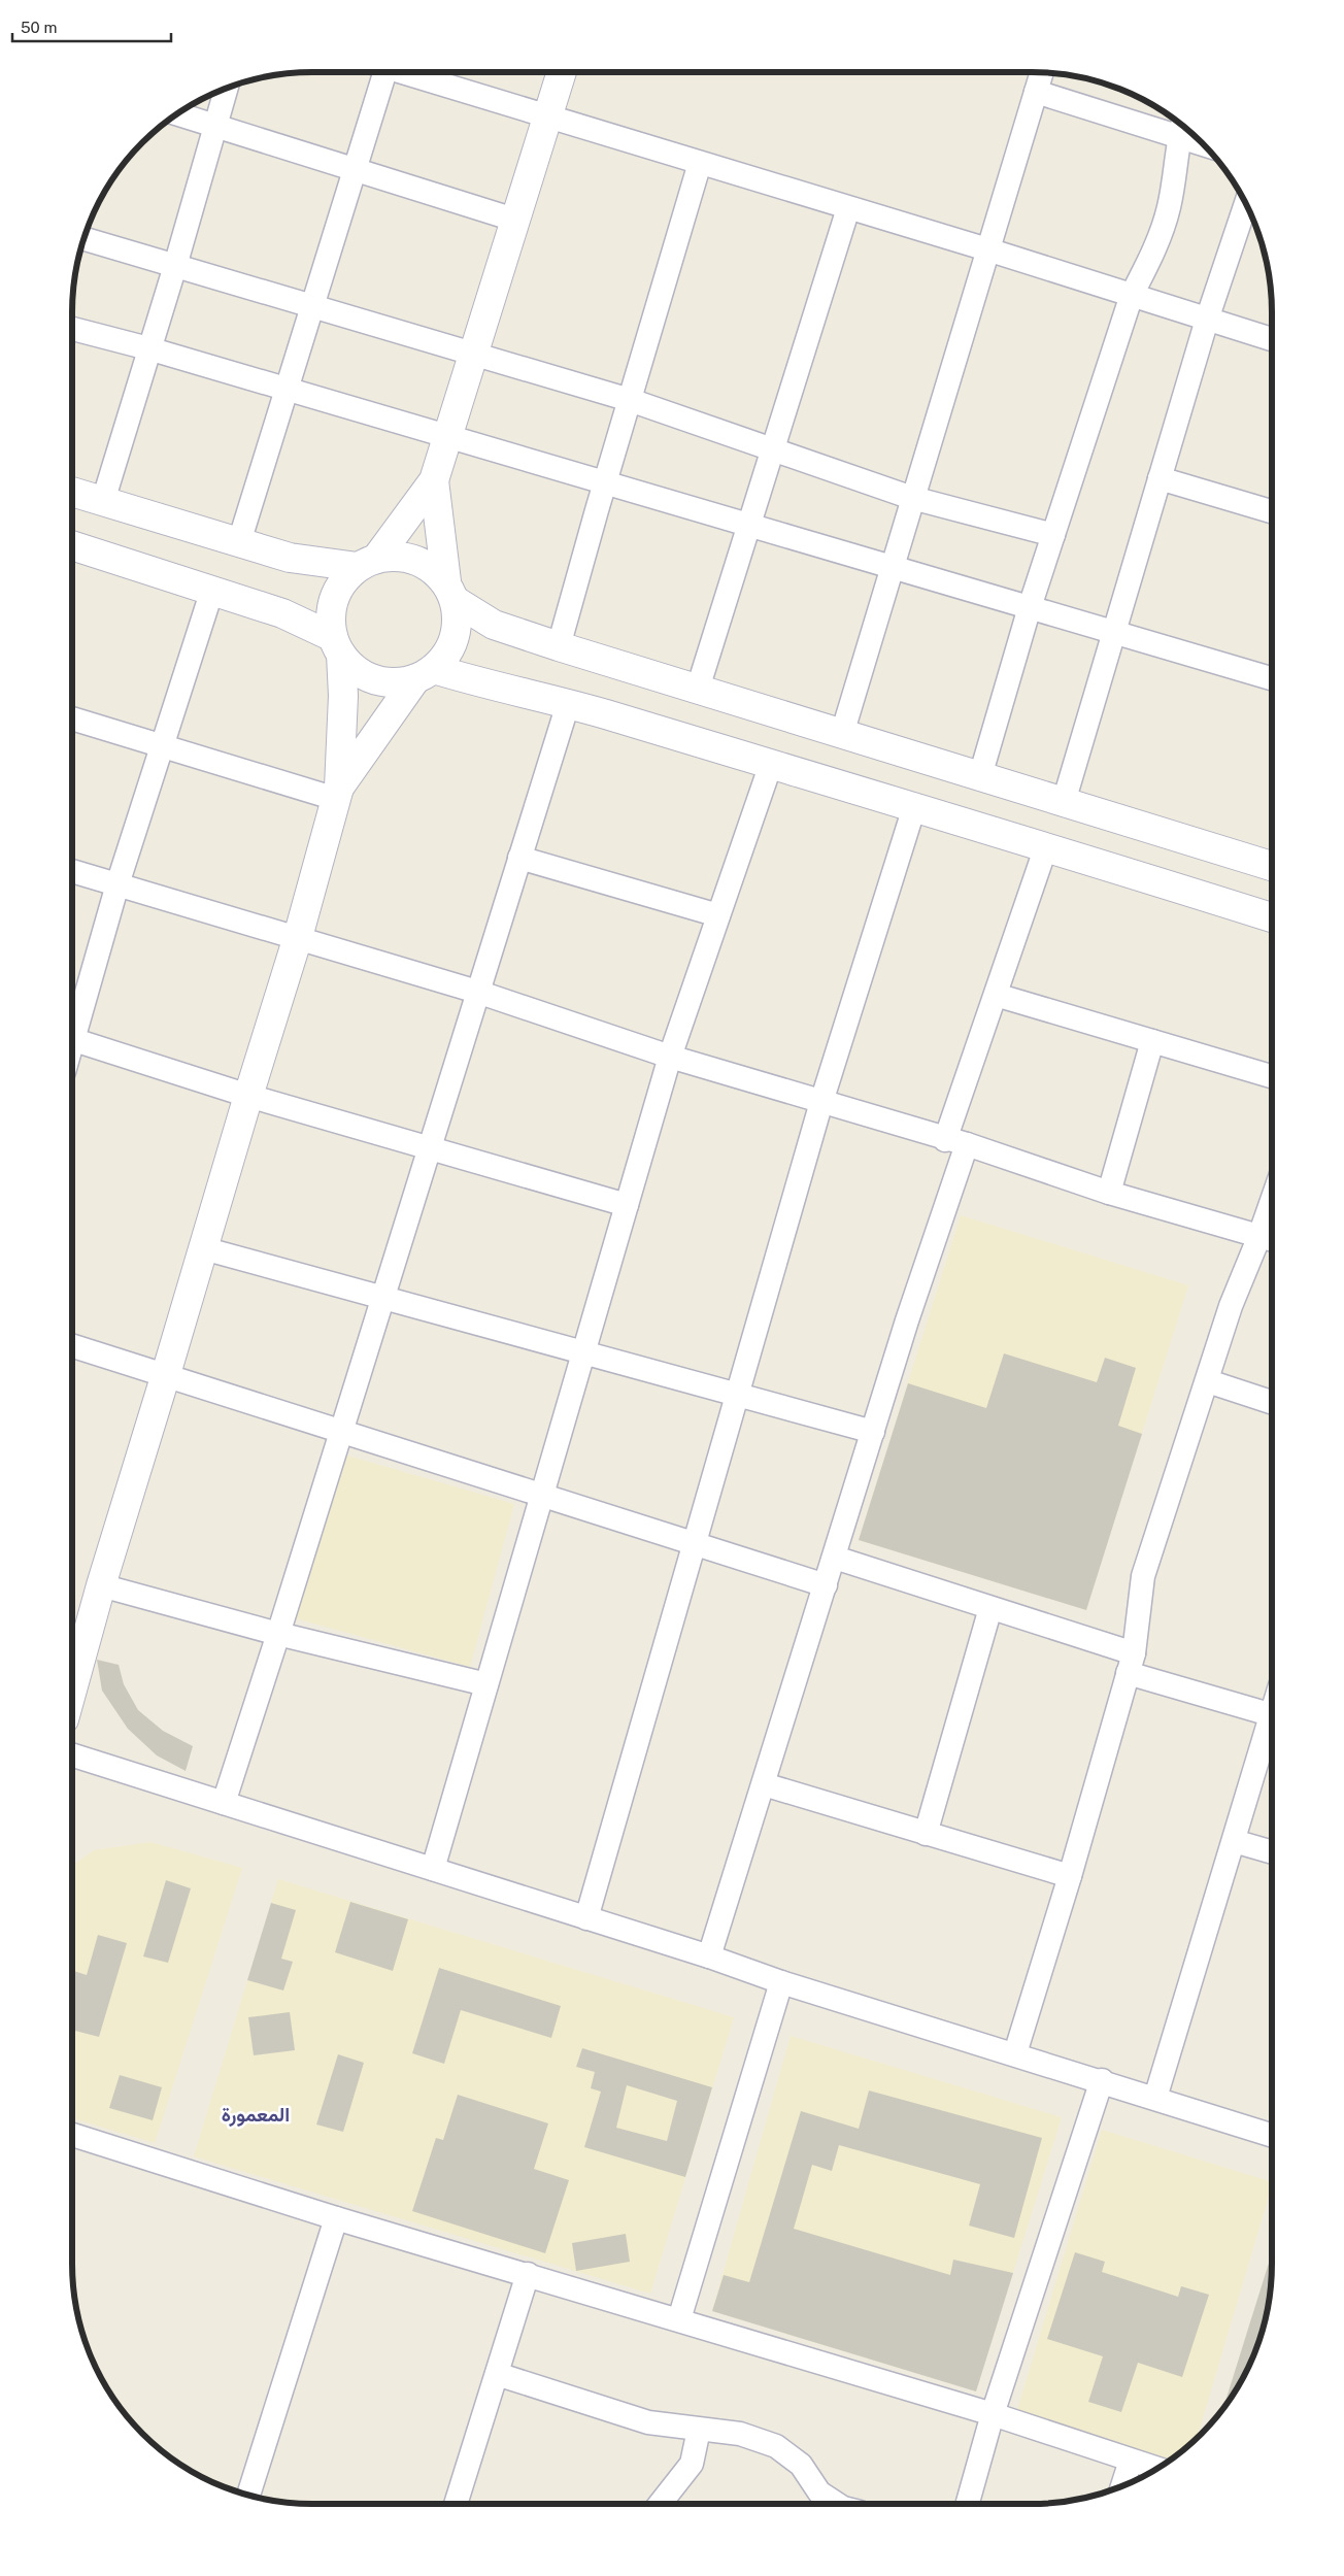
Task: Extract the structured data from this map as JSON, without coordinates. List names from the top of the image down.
{
  "districts": ["المعمورة"],
  "scale_bar": "50 m"
}
